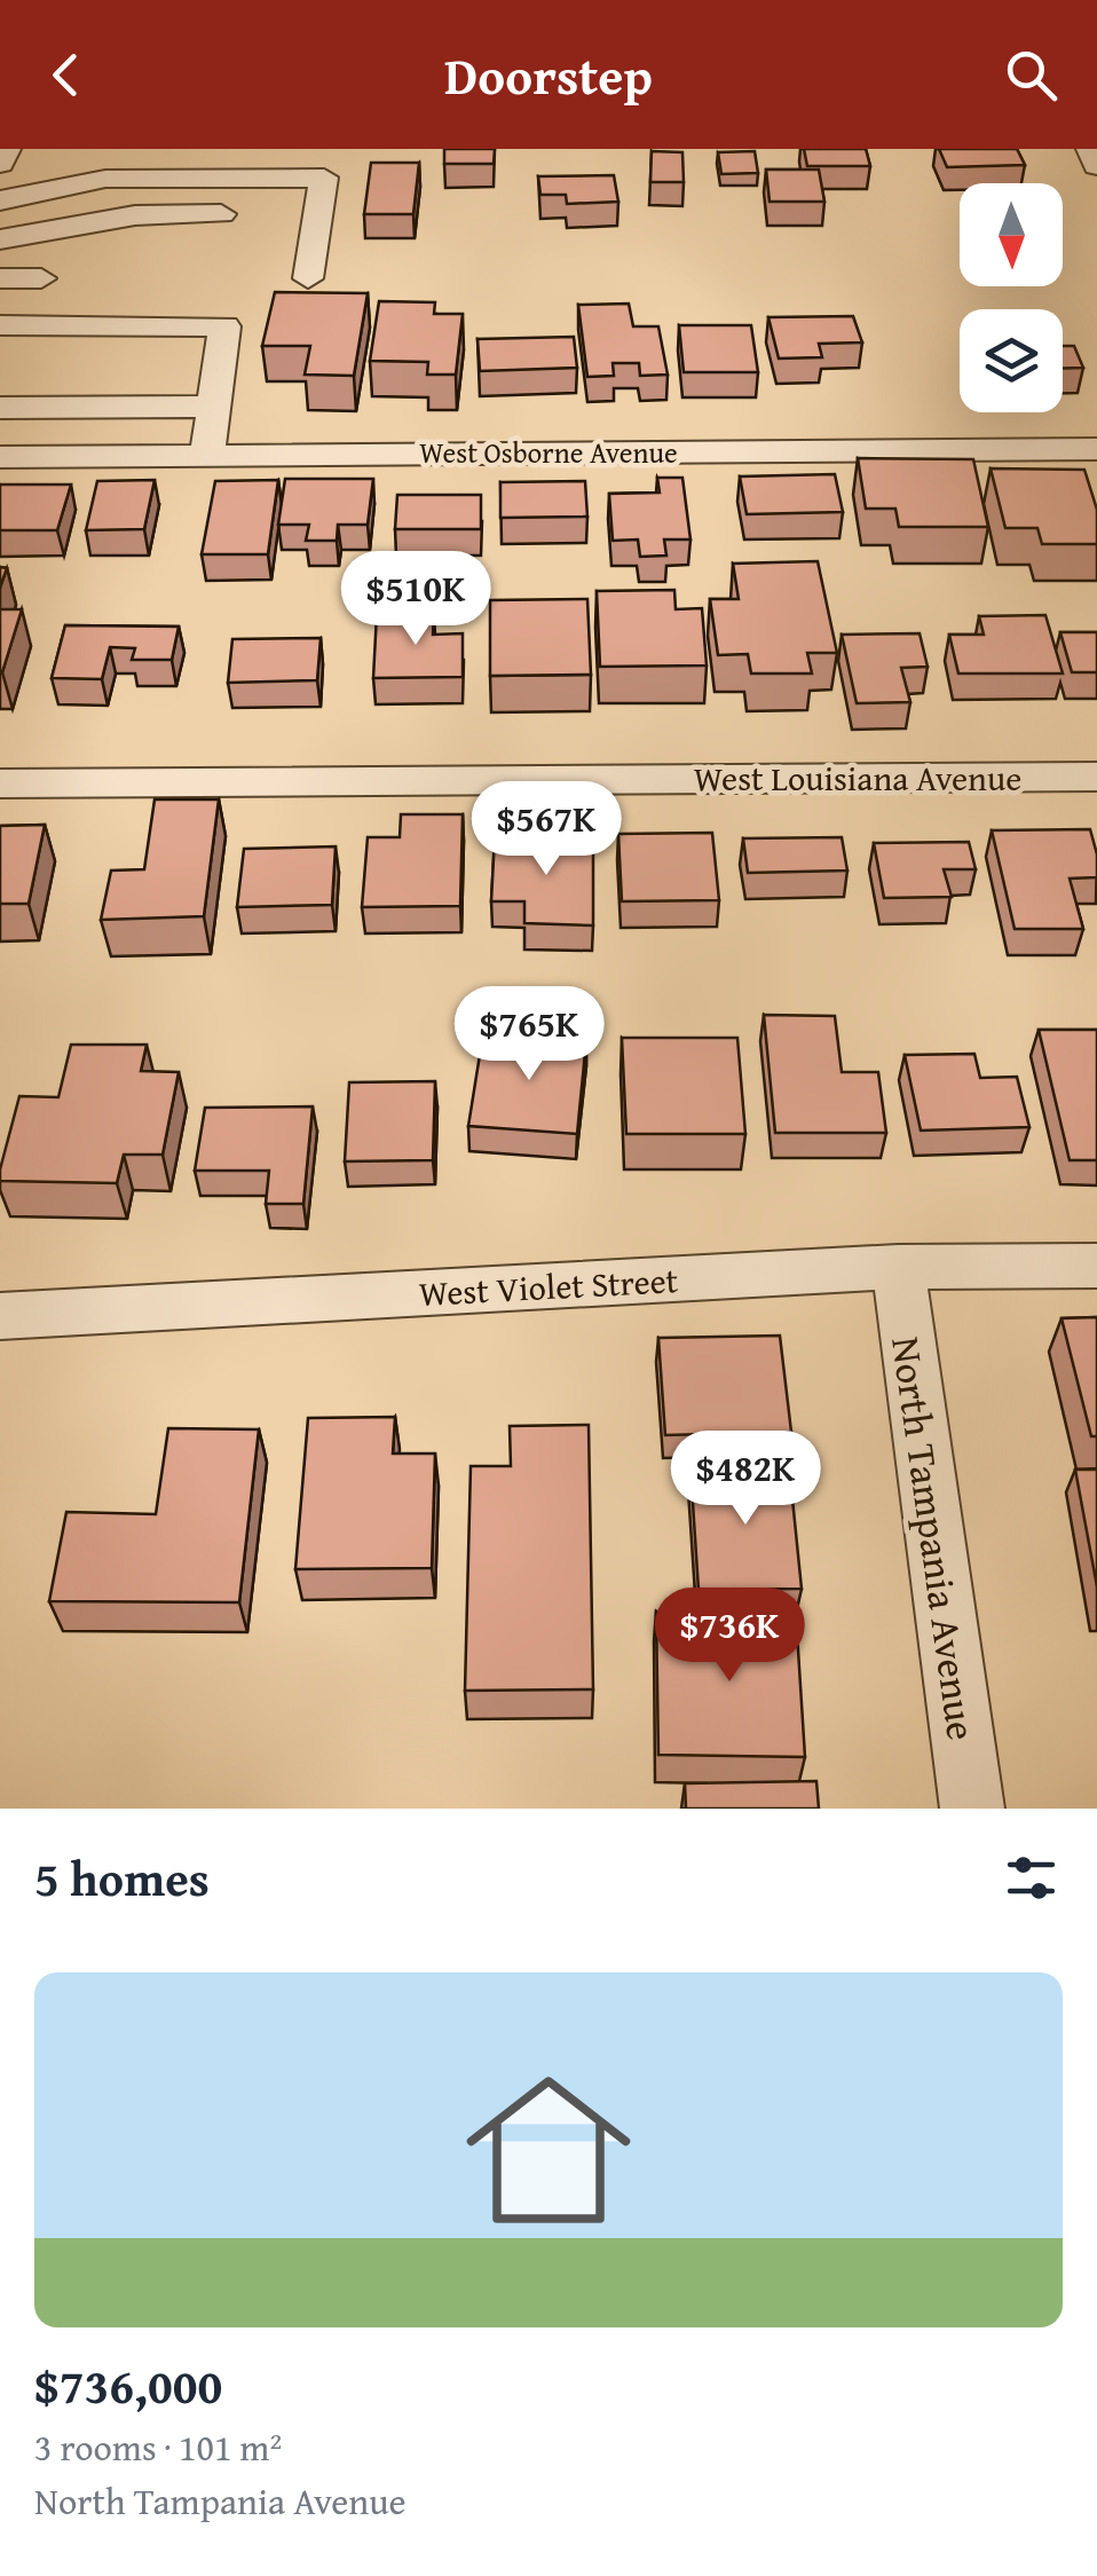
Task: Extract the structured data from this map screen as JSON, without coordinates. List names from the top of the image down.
{
  "streets": {
    "street": [
      "West Osborne Avenue",
      "West Louisiana Avenue",
      "West Violet Street",
      "North Tampania Avenue"
    ]
  },
  "crossings": [
    ["West Violet Street", "North Tampania Avenue"]
  ],
  "north": "bottom",
  "page": {
    "header": "Doorstep",
    "price": [
      "$510K",
      "$567K",
      "$765K",
      "$482K",
      "$736K"
    ],
    "heading": "5 homes",
    "list": [
      {
        "name": "$736,000",
        "note": "3 rooms · 101 m² · North Tampania Avenue"
      }
    ]
  }
}
